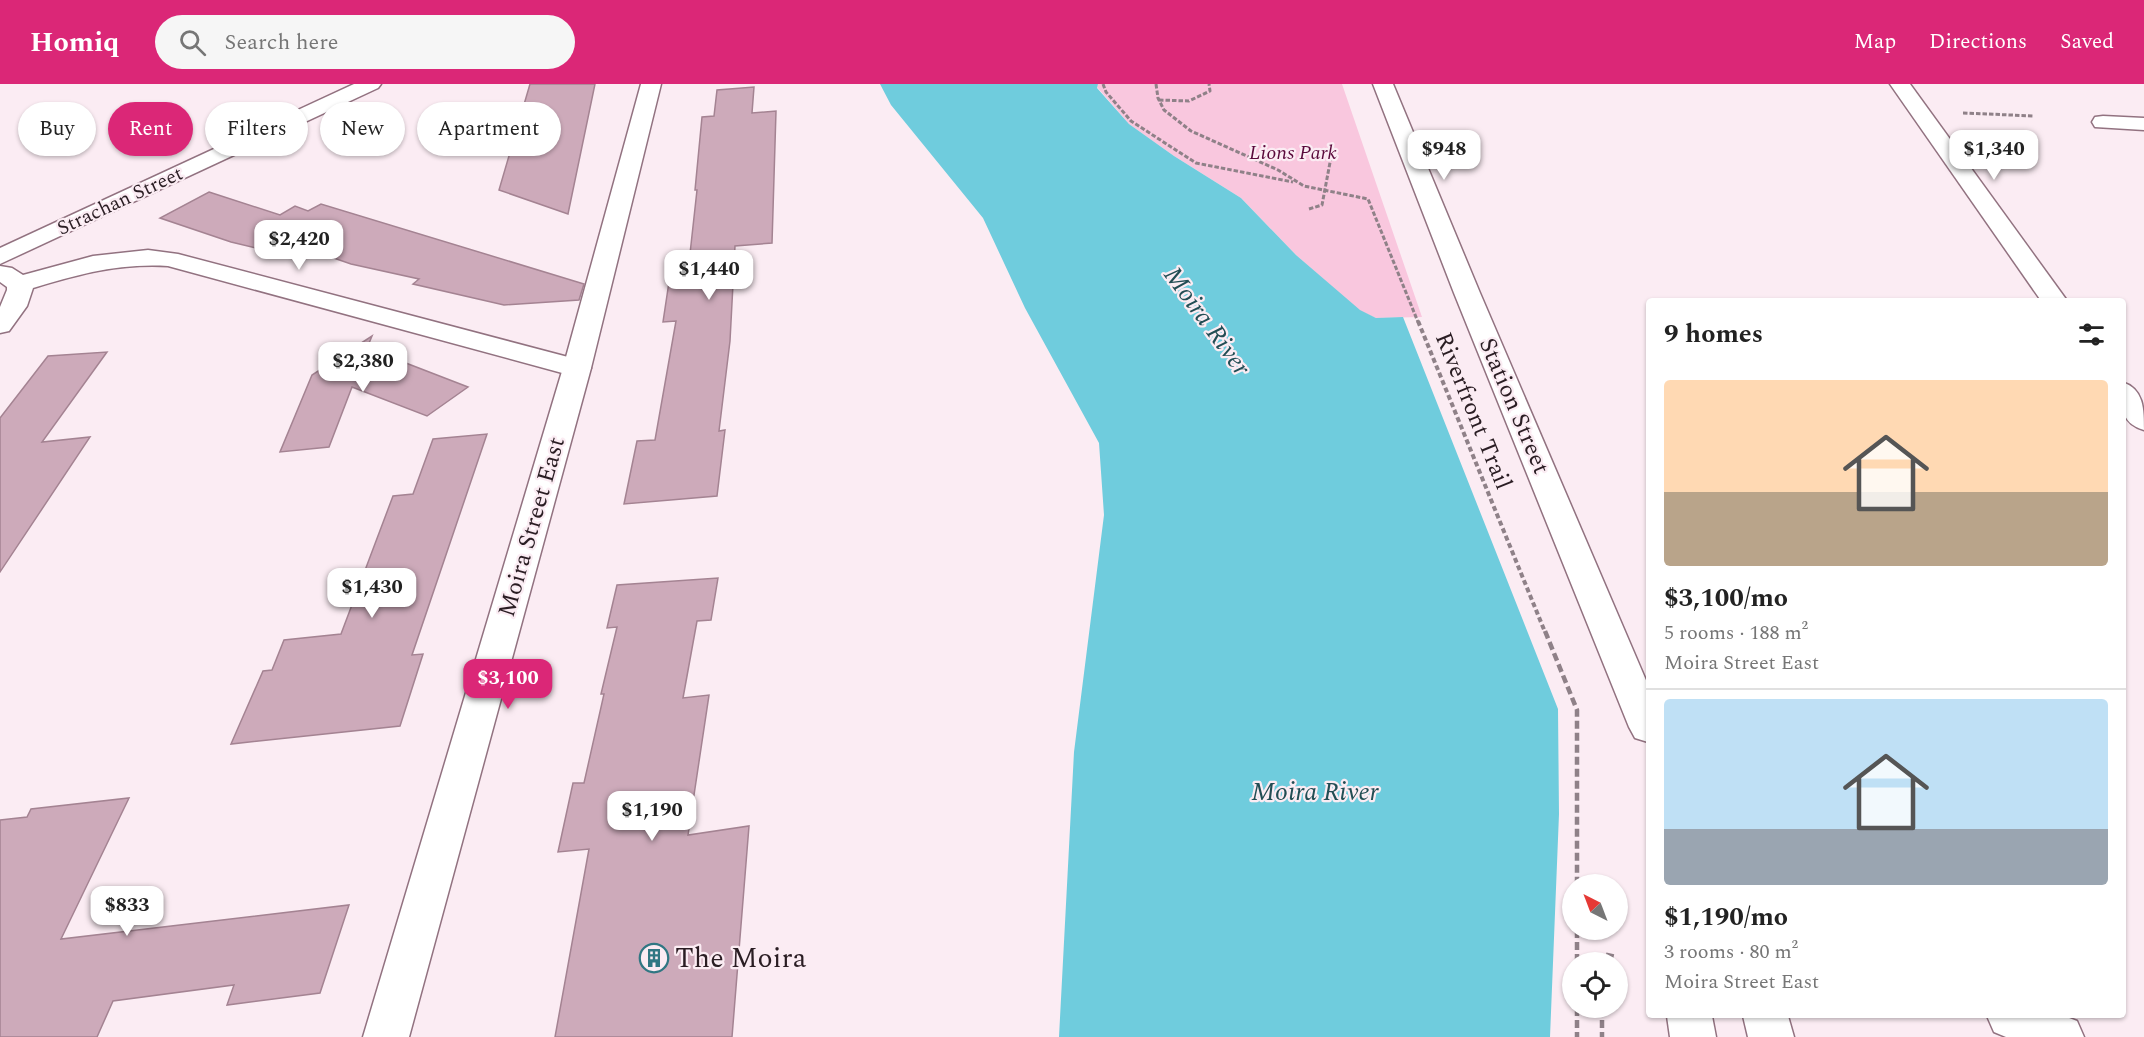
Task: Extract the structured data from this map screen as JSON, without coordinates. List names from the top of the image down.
{
  "streets": {
    "street": ["Strachan Street", "Station Street", "Moira Street East"],
    "path": ["Riverfront Trail"]
  },
  "water": ["Moira River"],
  "parks": ["Lions Park"],
  "places": {
    "building": ["The Moira"]
  },
  "north": "top left",
  "page": {
    "header": "Homiq",
    "search": "Search here",
    "nav": ["Map", "Directions", "Saved"],
    "chip": [
      "Buy",
      "Rent",
      "Filters",
      "New",
      "Apartment"
    ],
    "price": [
      "$948",
      "$1,340",
      "$2,420",
      "$1,440",
      "$2,380",
      "$1,430",
      "$3,100",
      "$1,190",
      "$833"
    ],
    "heading": "9 homes",
    "list": [
      {
        "name": "$3,100/mo",
        "note": "5 rooms · 188 m² · Moira Street East"
      },
      {
        "name": "$1,190/mo",
        "note": "3 rooms · 80 m² · Moira Street East"
      }
    ]
  }
}
